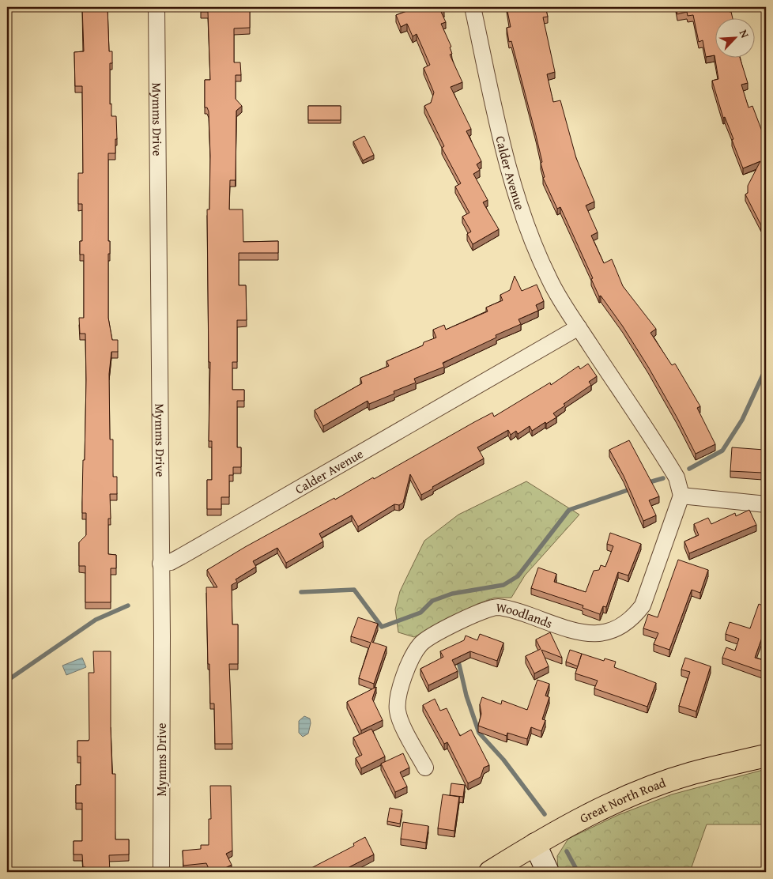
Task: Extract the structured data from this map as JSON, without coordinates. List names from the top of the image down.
{
  "streets": {
    "main road": ["Great North Road"],
    "street": ["Mymms Drive", "Calder Avenue", "Woodlands"]
  },
  "crossings": [
    ["Mymms Drive", "Calder Avenue"],
    ["Calder Avenue", "Woodlands"]
  ],
  "north": "top right"
}
